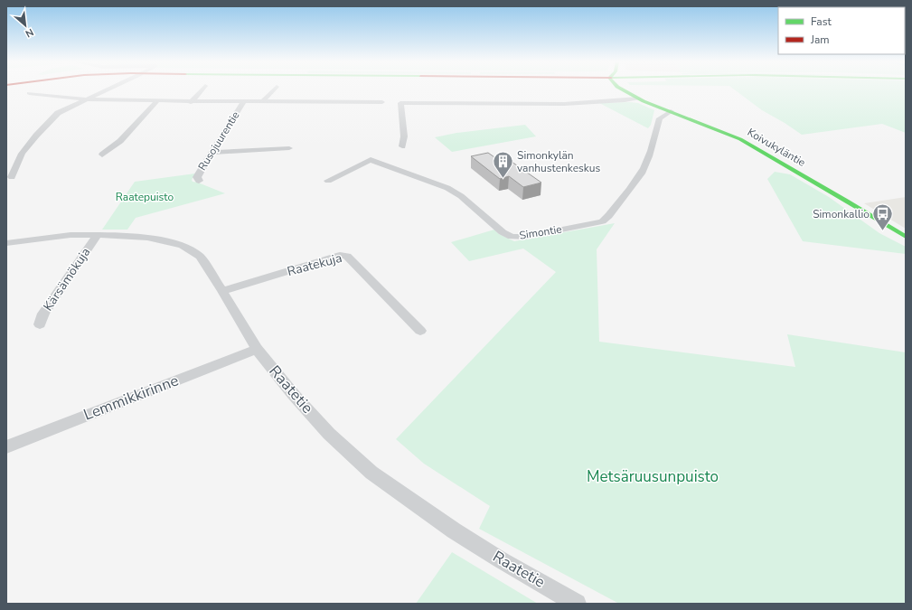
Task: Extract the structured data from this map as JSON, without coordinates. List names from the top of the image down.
{
  "streets": {
    "main road": ["Koivukyläntie"],
    "street": [
      "Rusojuurentie",
      "Simontie",
      "Raatekuja",
      "Kärsämökuja",
      "Raatetie",
      "Lemmikkirinne"
    ]
  },
  "crossings": [
    ["Koivukyläntie", "Simontie"],
    ["Raatekuja", "Raatetie"],
    ["Kärsämökuja", "Raatetie"],
    ["Raatetie", "Lemmikkirinne"]
  ],
  "parks": ["Raatepuisto", "Metsäruusunpuisto"],
  "places": {
    "building": ["Simonkylän vanhustenkeskus"],
    "bus stop": ["Simonkallio"]
  },
  "legend": ["Fast", "Jam"],
  "north": "bottom right"
}
